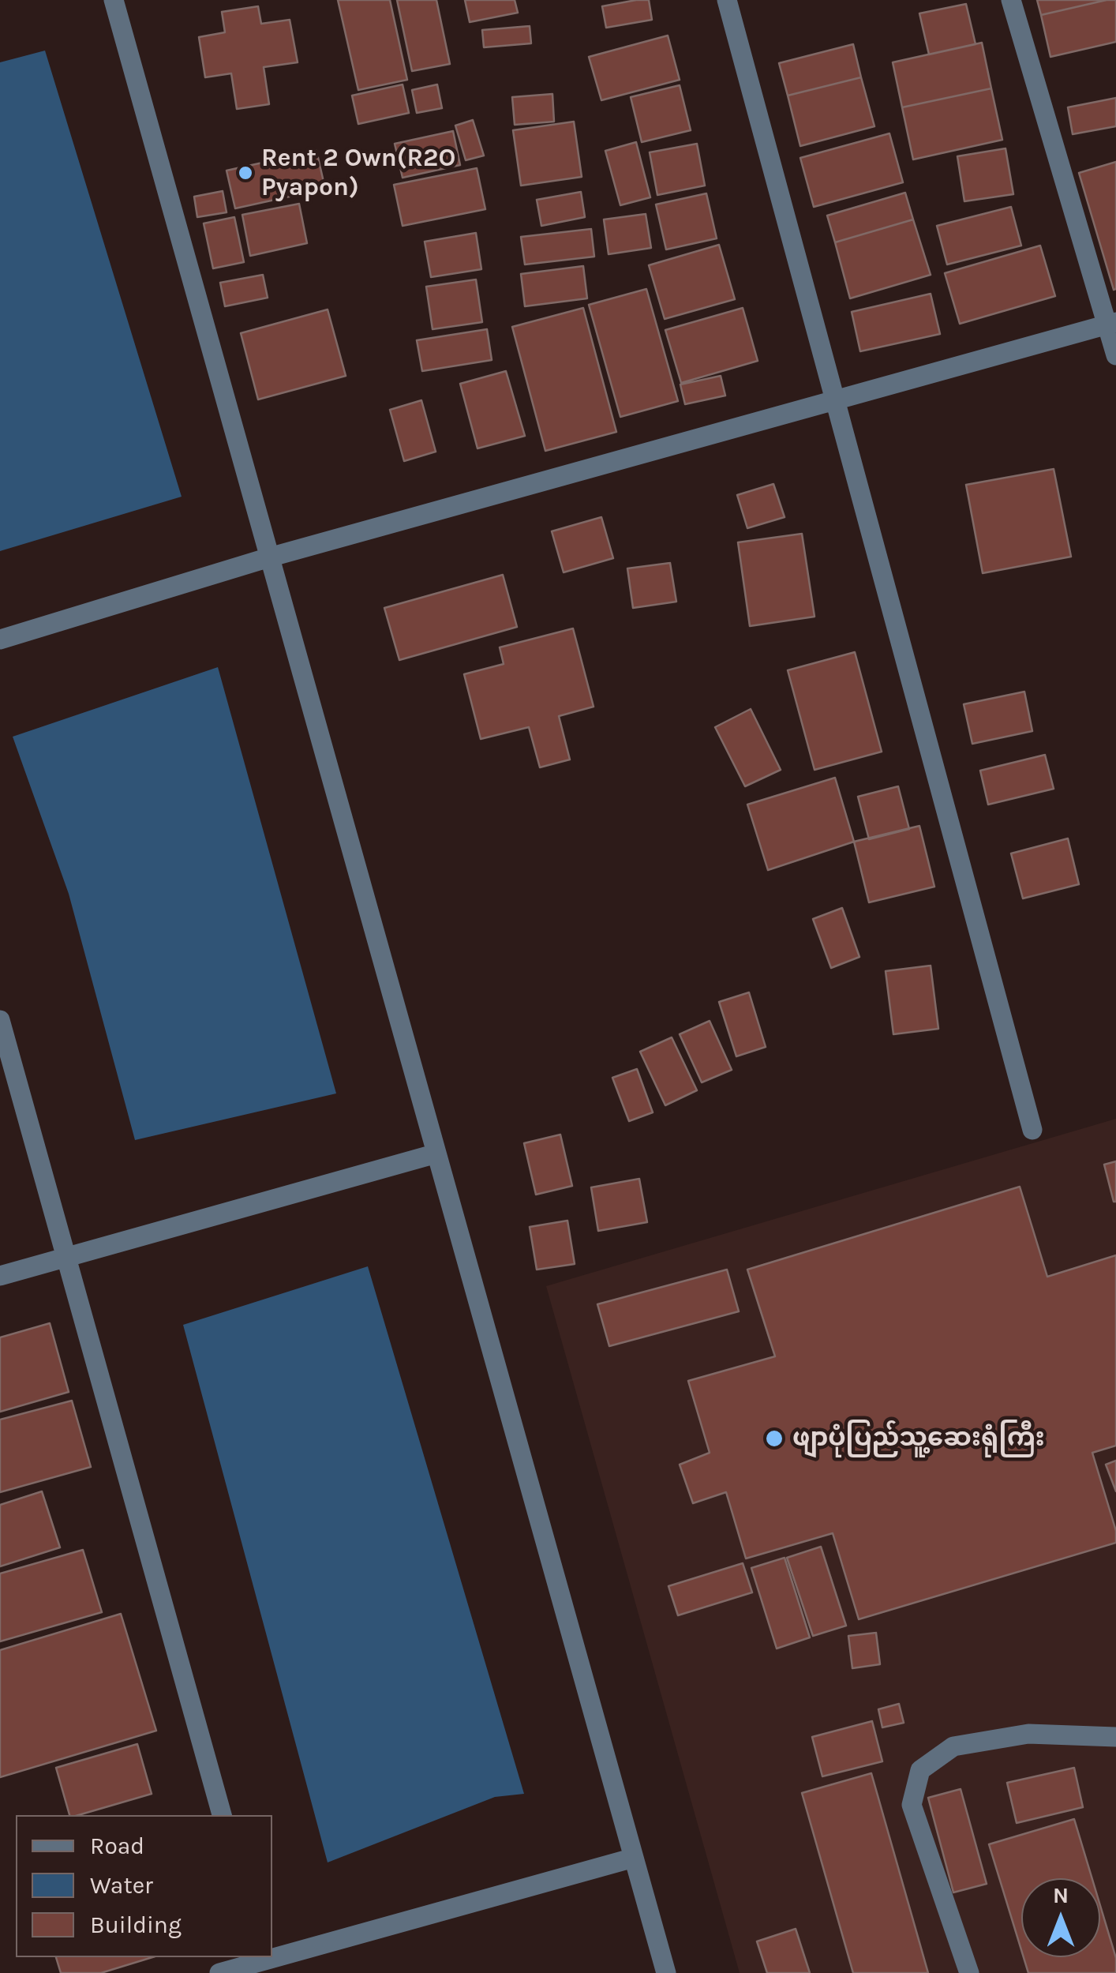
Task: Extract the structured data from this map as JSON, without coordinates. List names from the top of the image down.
{
  "places": ["Rent 2 Own(R2O Pyapon)", "ဖျာပုံပြည်သူ့ဆေးရုံကြီး"],
  "legend": ["Road", "Water", "Building"],
  "north": "top"
}
